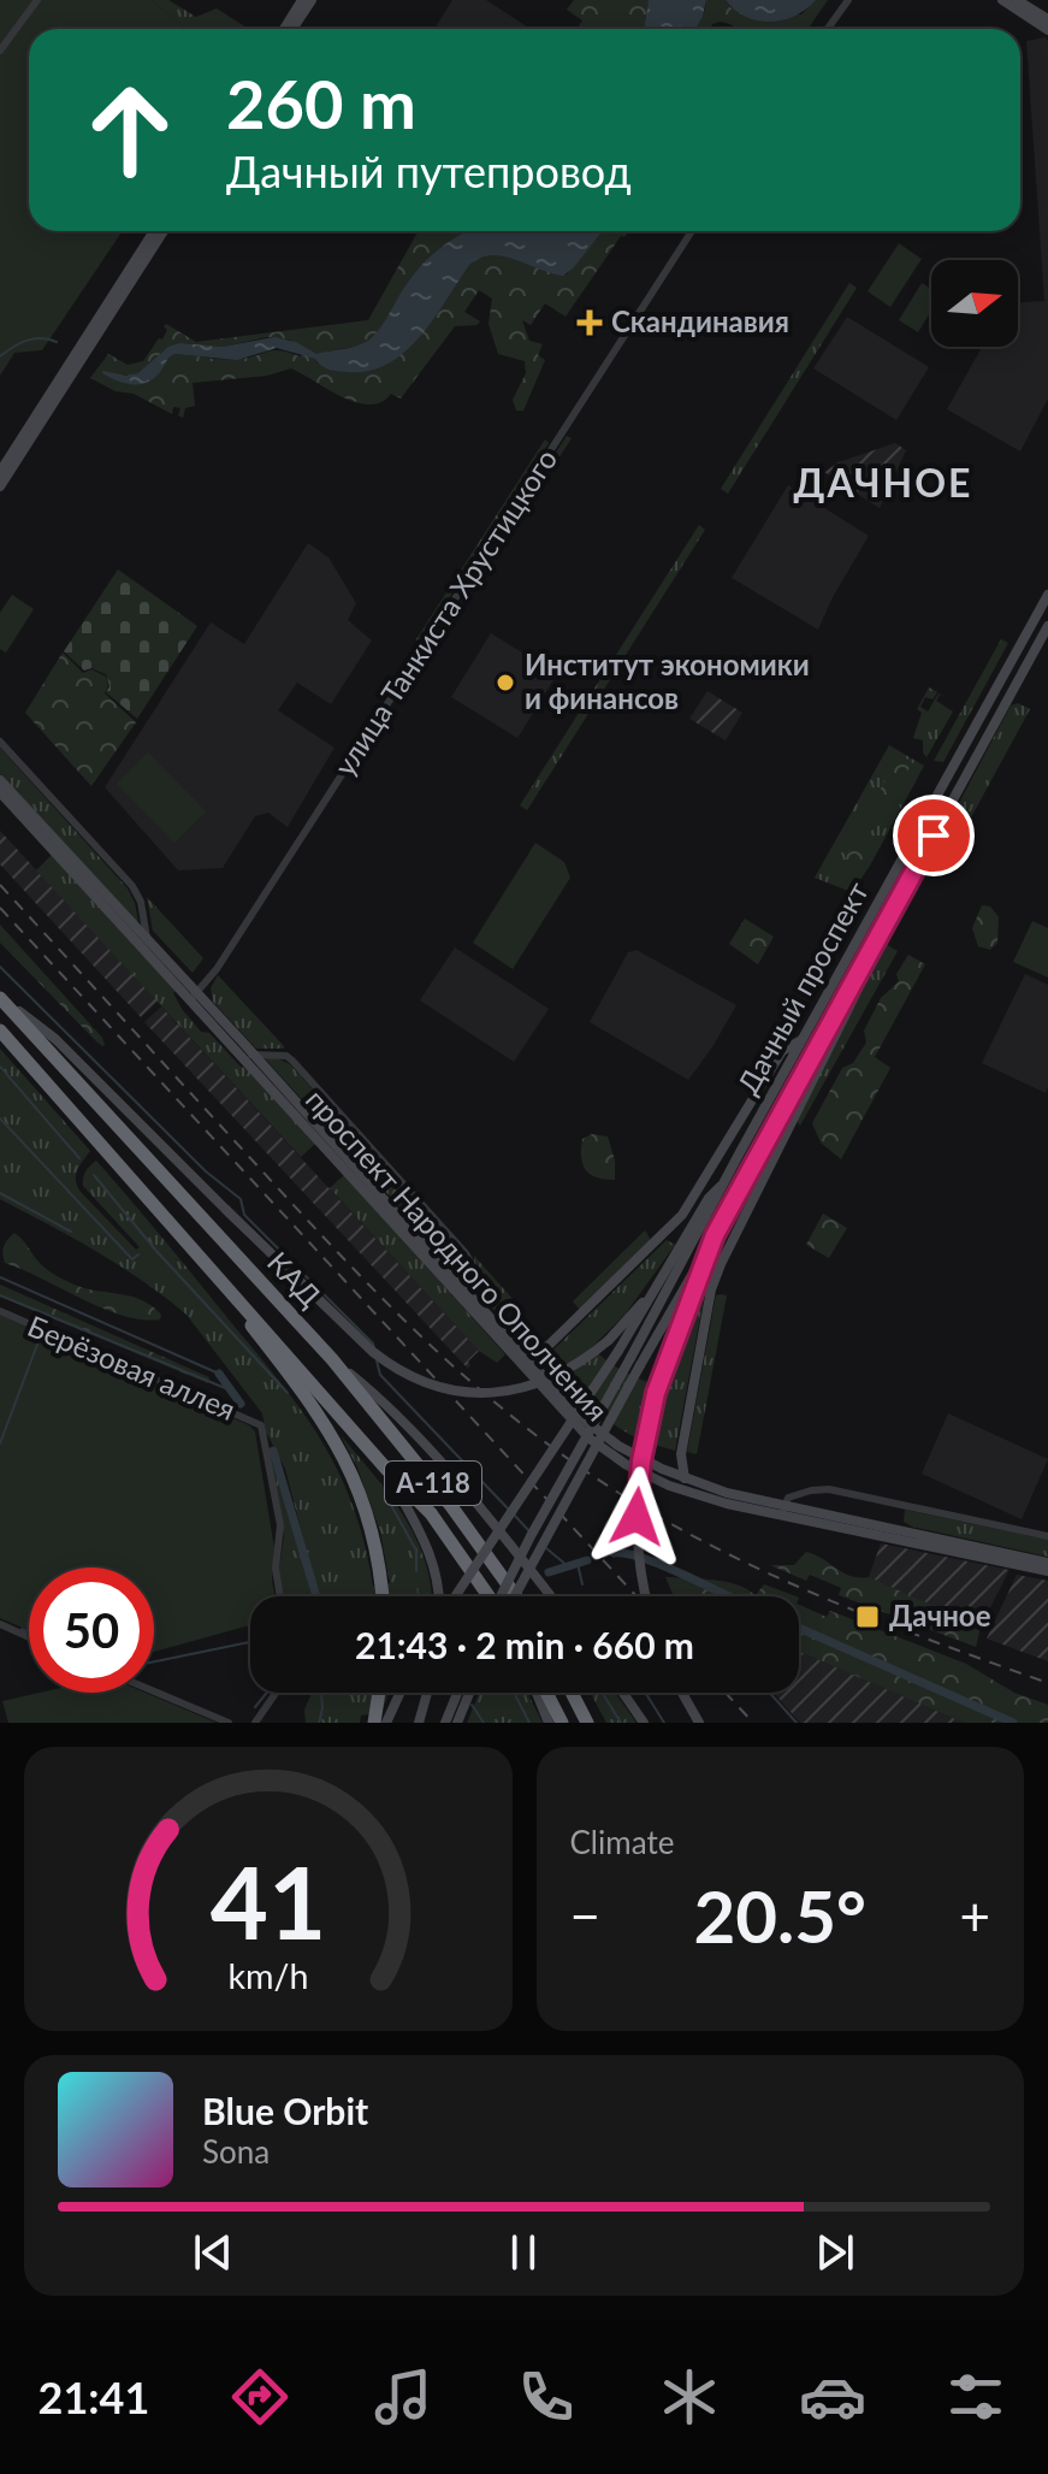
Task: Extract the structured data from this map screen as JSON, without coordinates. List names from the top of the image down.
{
  "streets": {
    "highway": ["КАД", "А-118"],
    "main road": ["Дачный проспект", "проспект Народного Ополчения"],
    "street": ["улица Танкиста Хрустицкого", "Берёзовая аллея"]
  },
  "crossings": [
    ["улица Танкиста Хрустицкого", "проспект Народного Ополчения"]
  ],
  "districts": ["ДАЧНОЕ"],
  "places": {
    "health": ["Скандинавия"],
    "other": ["Институт экономики и финансов"],
    "transit": ["Дачное"]
  },
  "north": "right",
  "page": {
    "turn": ["260 m", "Дачный путепровод"],
    "limit": "50",
    "trip": "21:43 · 2 min · 660 m",
    "tile": "Climate",
    "heat": ["−", "20.5°", "+"],
    "song": ["Blue Orbit", "Sona"],
    "tabs": "21:41",
    "gauge": ["41", "km/h"]
  }
}
